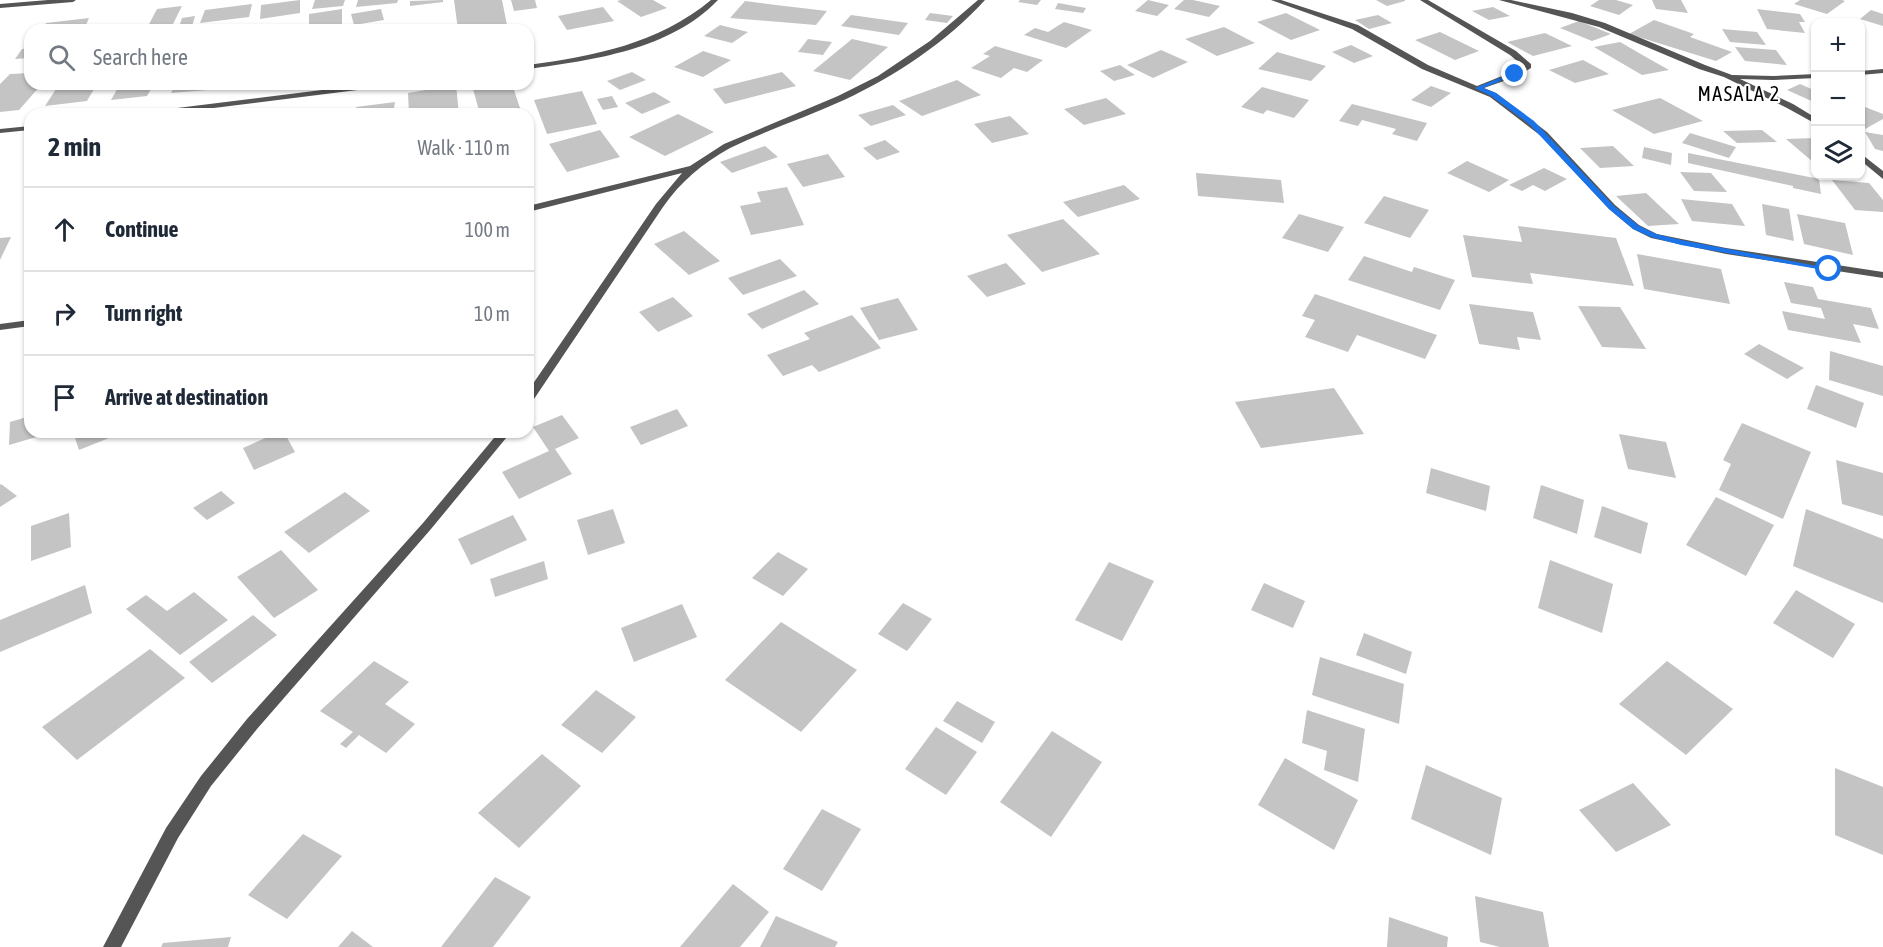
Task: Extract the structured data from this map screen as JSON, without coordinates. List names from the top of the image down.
{
  "districts": ["MASALA 2"],
  "page": {
    "map_buttons": ["+", "−"],
    "search": "Search here",
    "heading": ["2 min", "Walk · 110 m"],
    "list": [
      ["Continue", "100 m"],
      ["Turn right", "10 m"],
      "Arrive at destination"
    ]
  }
}
